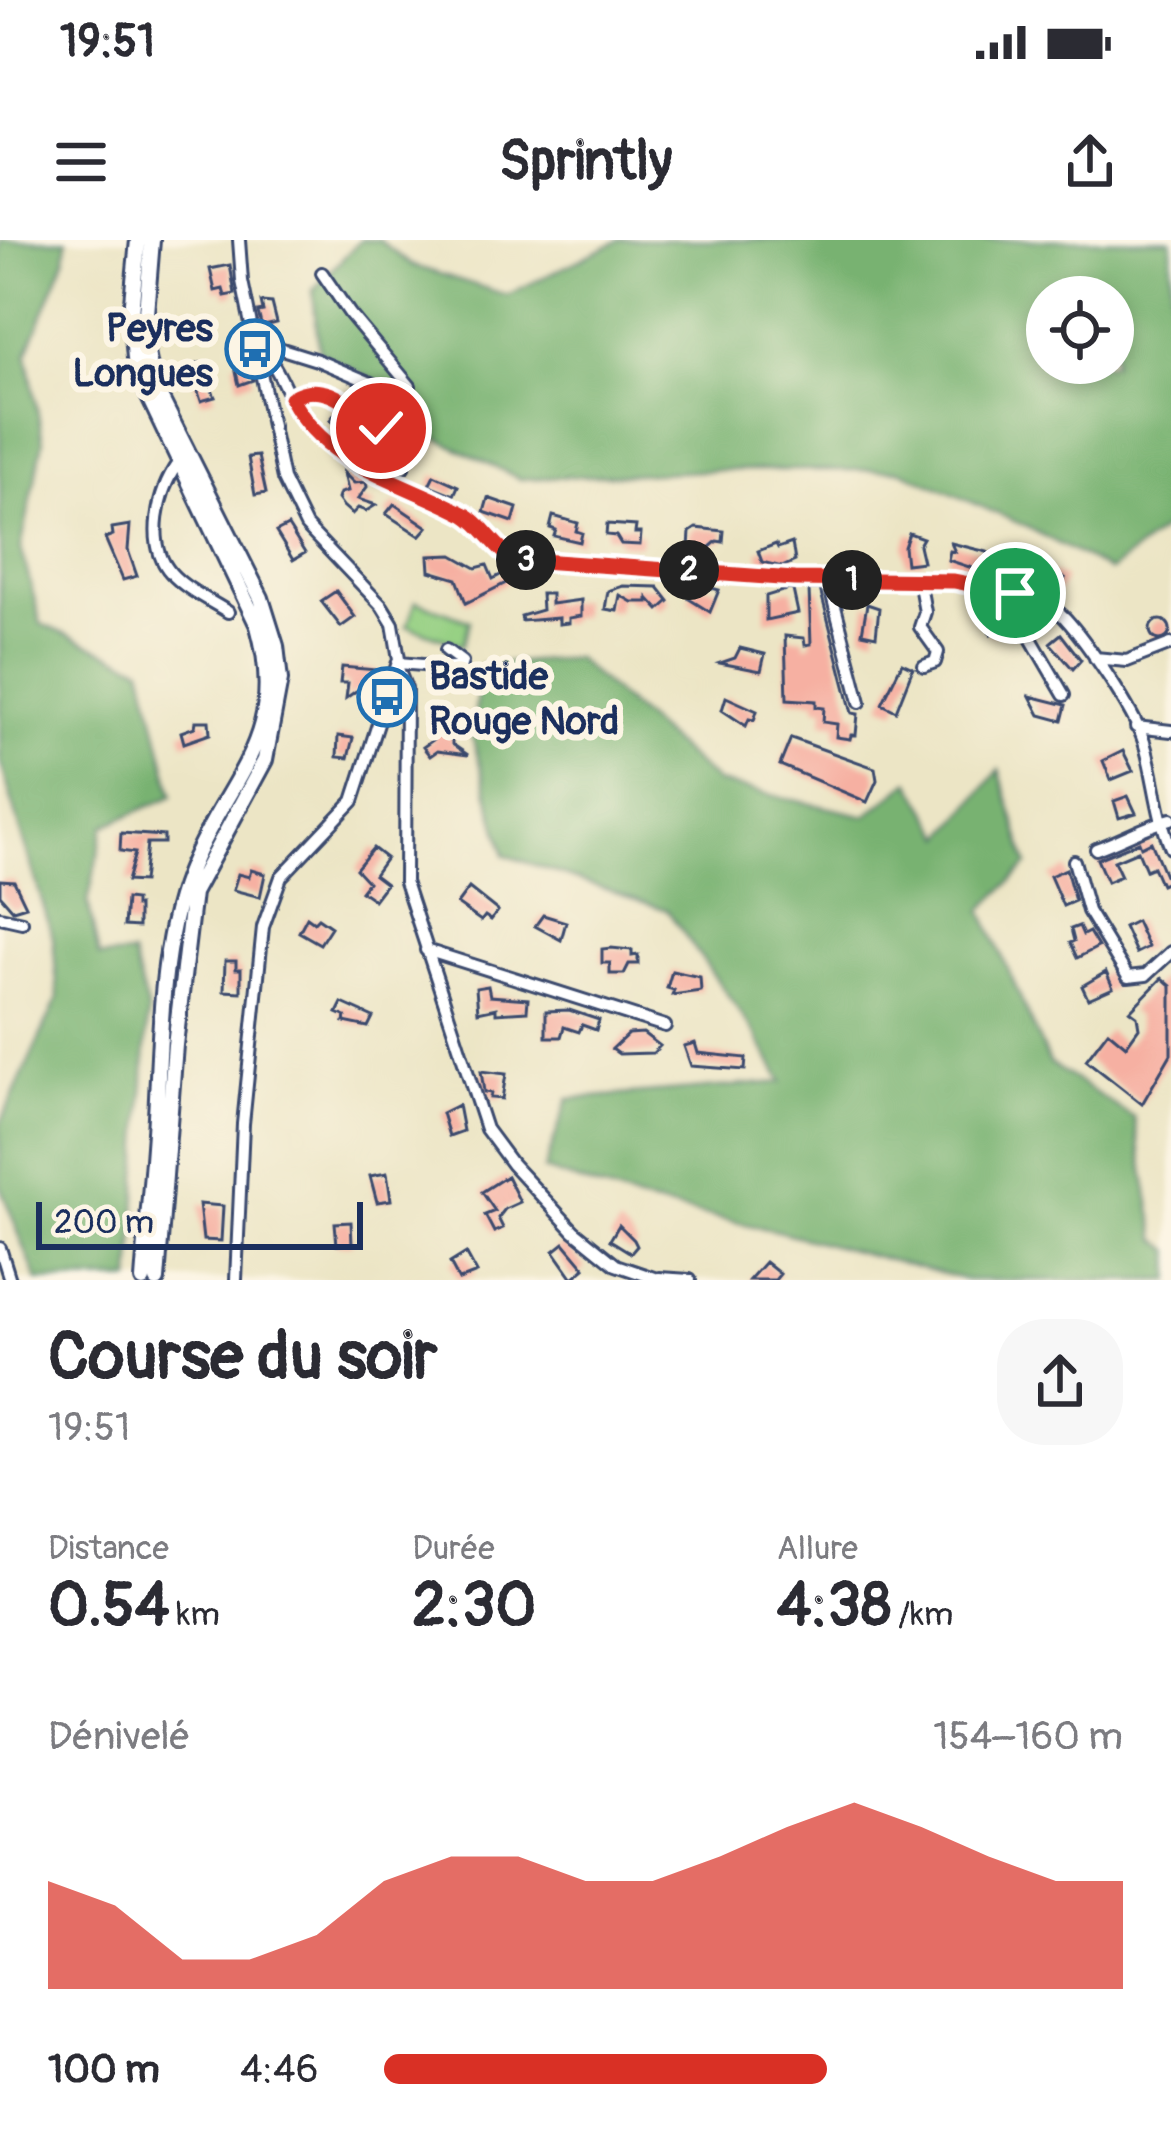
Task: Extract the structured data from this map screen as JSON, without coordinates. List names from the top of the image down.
{
  "places": {
    "bus stop": ["Peyres Longues", "Bastide Rouge Nord"]
  },
  "scale_bar": "200 m",
  "page": {
    "status": "19:51",
    "header": "Sprintly",
    "pins": ["3", "2", "1"],
    "scale": "200 m",
    "heading": ["Course du soir", "19:51"],
    "stats": [
      ["Distance", "0.54 km"],
      ["Durée", "2:30"],
      ["Allure", "4:38 /km"]
    ],
    "chart": ["Dénivelé", "154–160 m"],
    "list": [
      {
        "name": "100 m",
        "note": "4:46"
      }
    ]
  }
}
